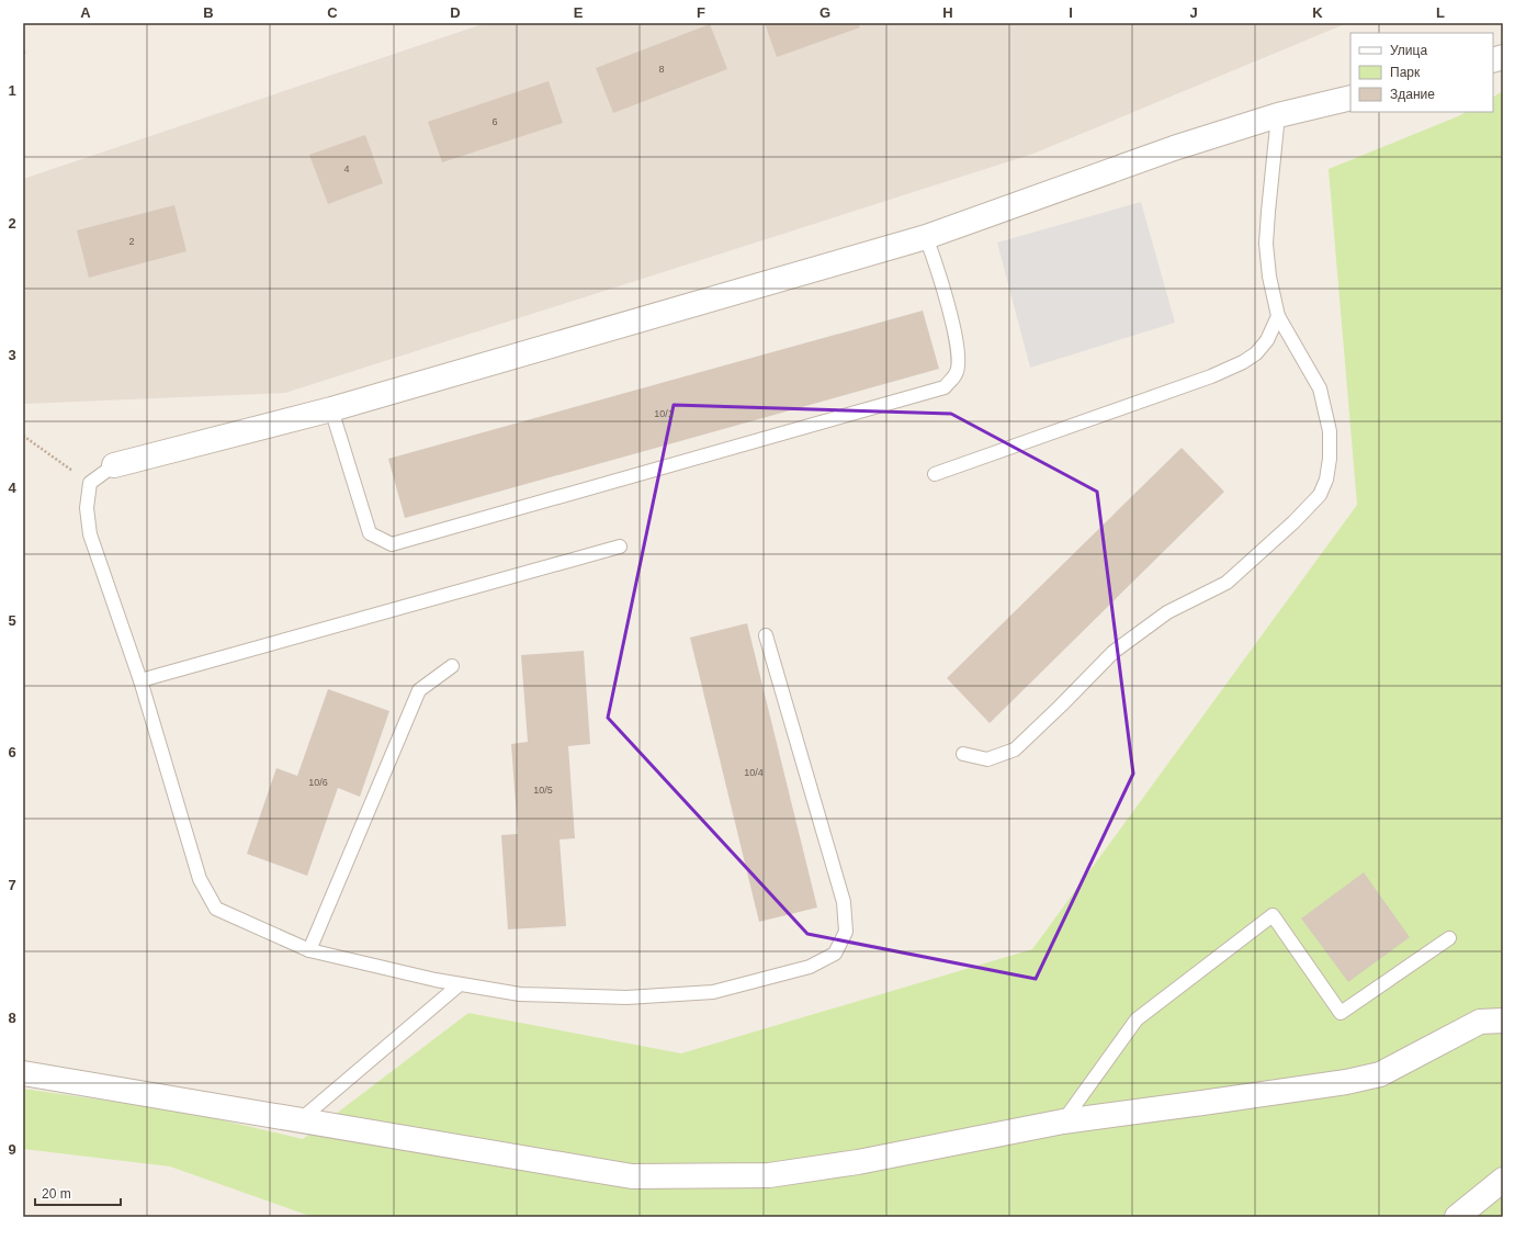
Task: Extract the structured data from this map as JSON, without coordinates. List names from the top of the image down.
{
  "house_numbers": [
    "8",
    "6",
    "4",
    "2",
    "10/1",
    "10/4",
    "10/6",
    "10/5"
  ],
  "legend": ["Улица", "Парк", "Здание"],
  "scale_bar": "20 m",
  "grid": {
    "columns": [
      "A",
      "B",
      "C",
      "D",
      "E",
      "F",
      "G",
      "H",
      "I",
      "J",
      "K",
      "L"
    ],
    "rows": [
      "1",
      "2",
      "3",
      "4",
      "5",
      "6",
      "7",
      "8",
      "9"
    ]
  }
}
